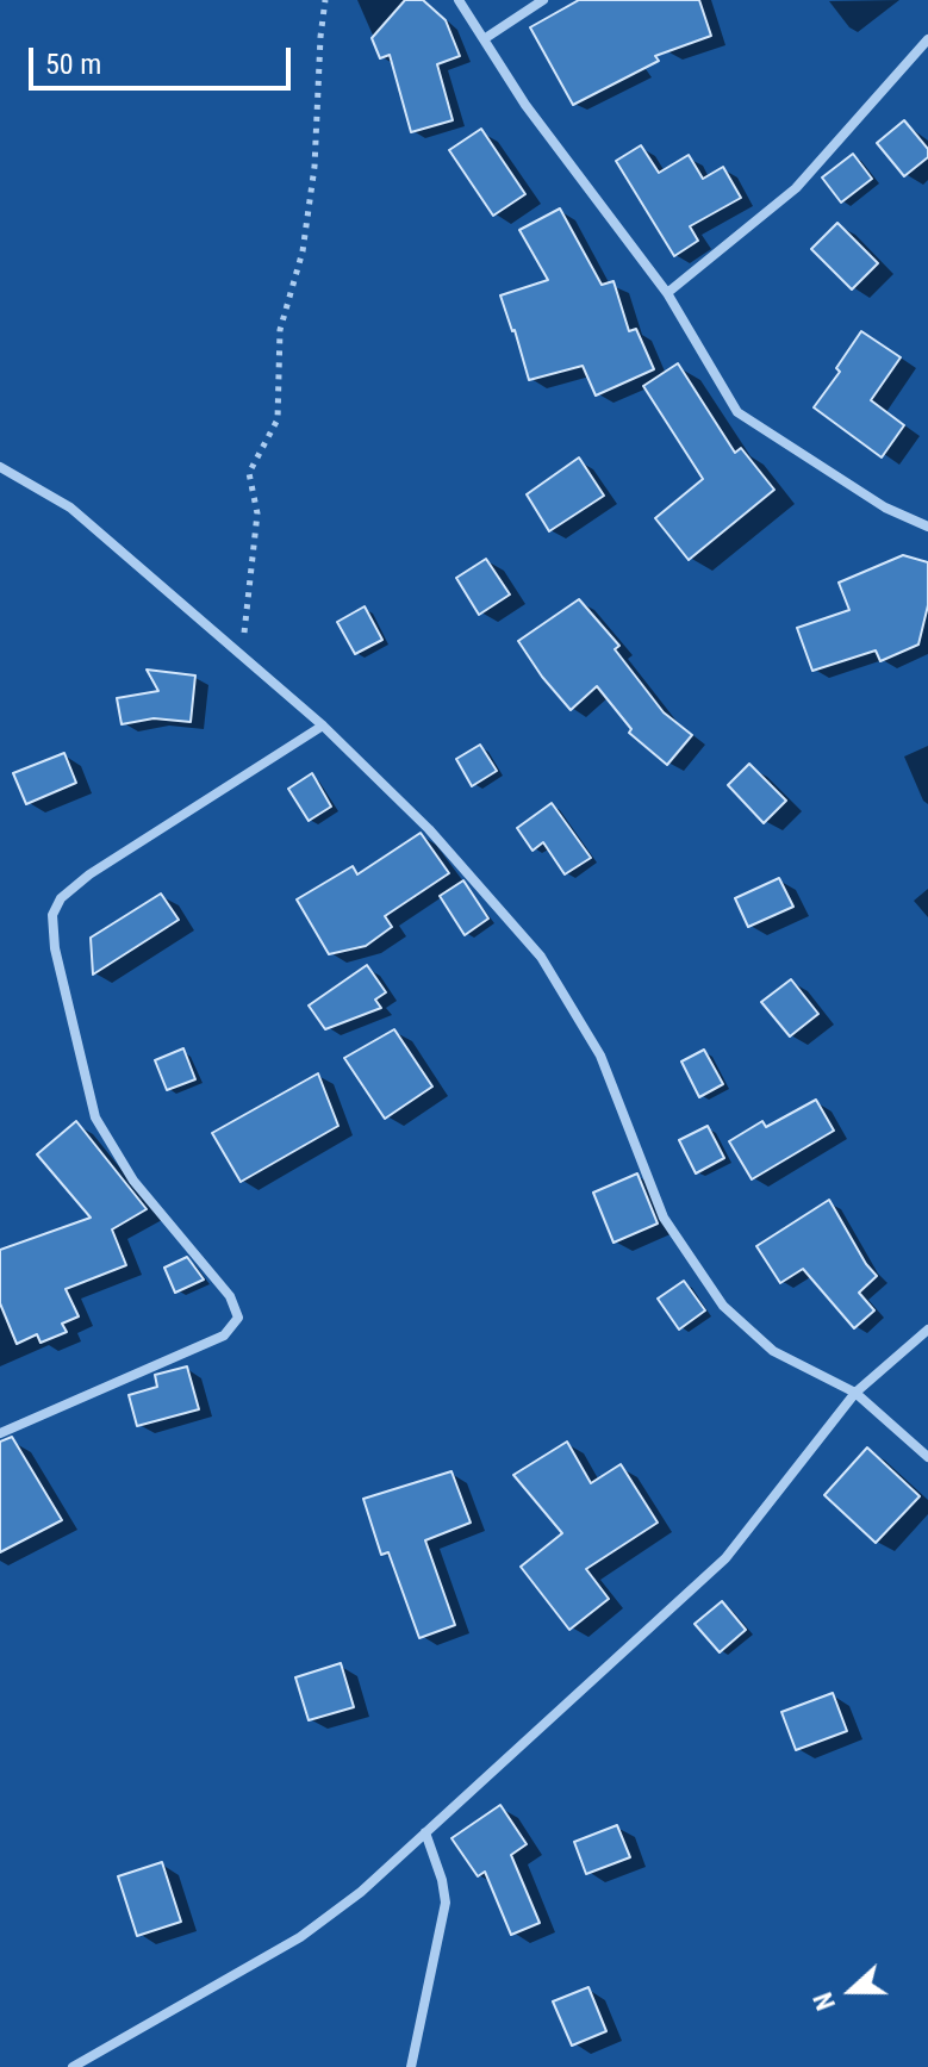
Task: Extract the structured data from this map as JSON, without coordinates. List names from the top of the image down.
{
  "scale_bar": "50 m",
  "north": "left"
}
